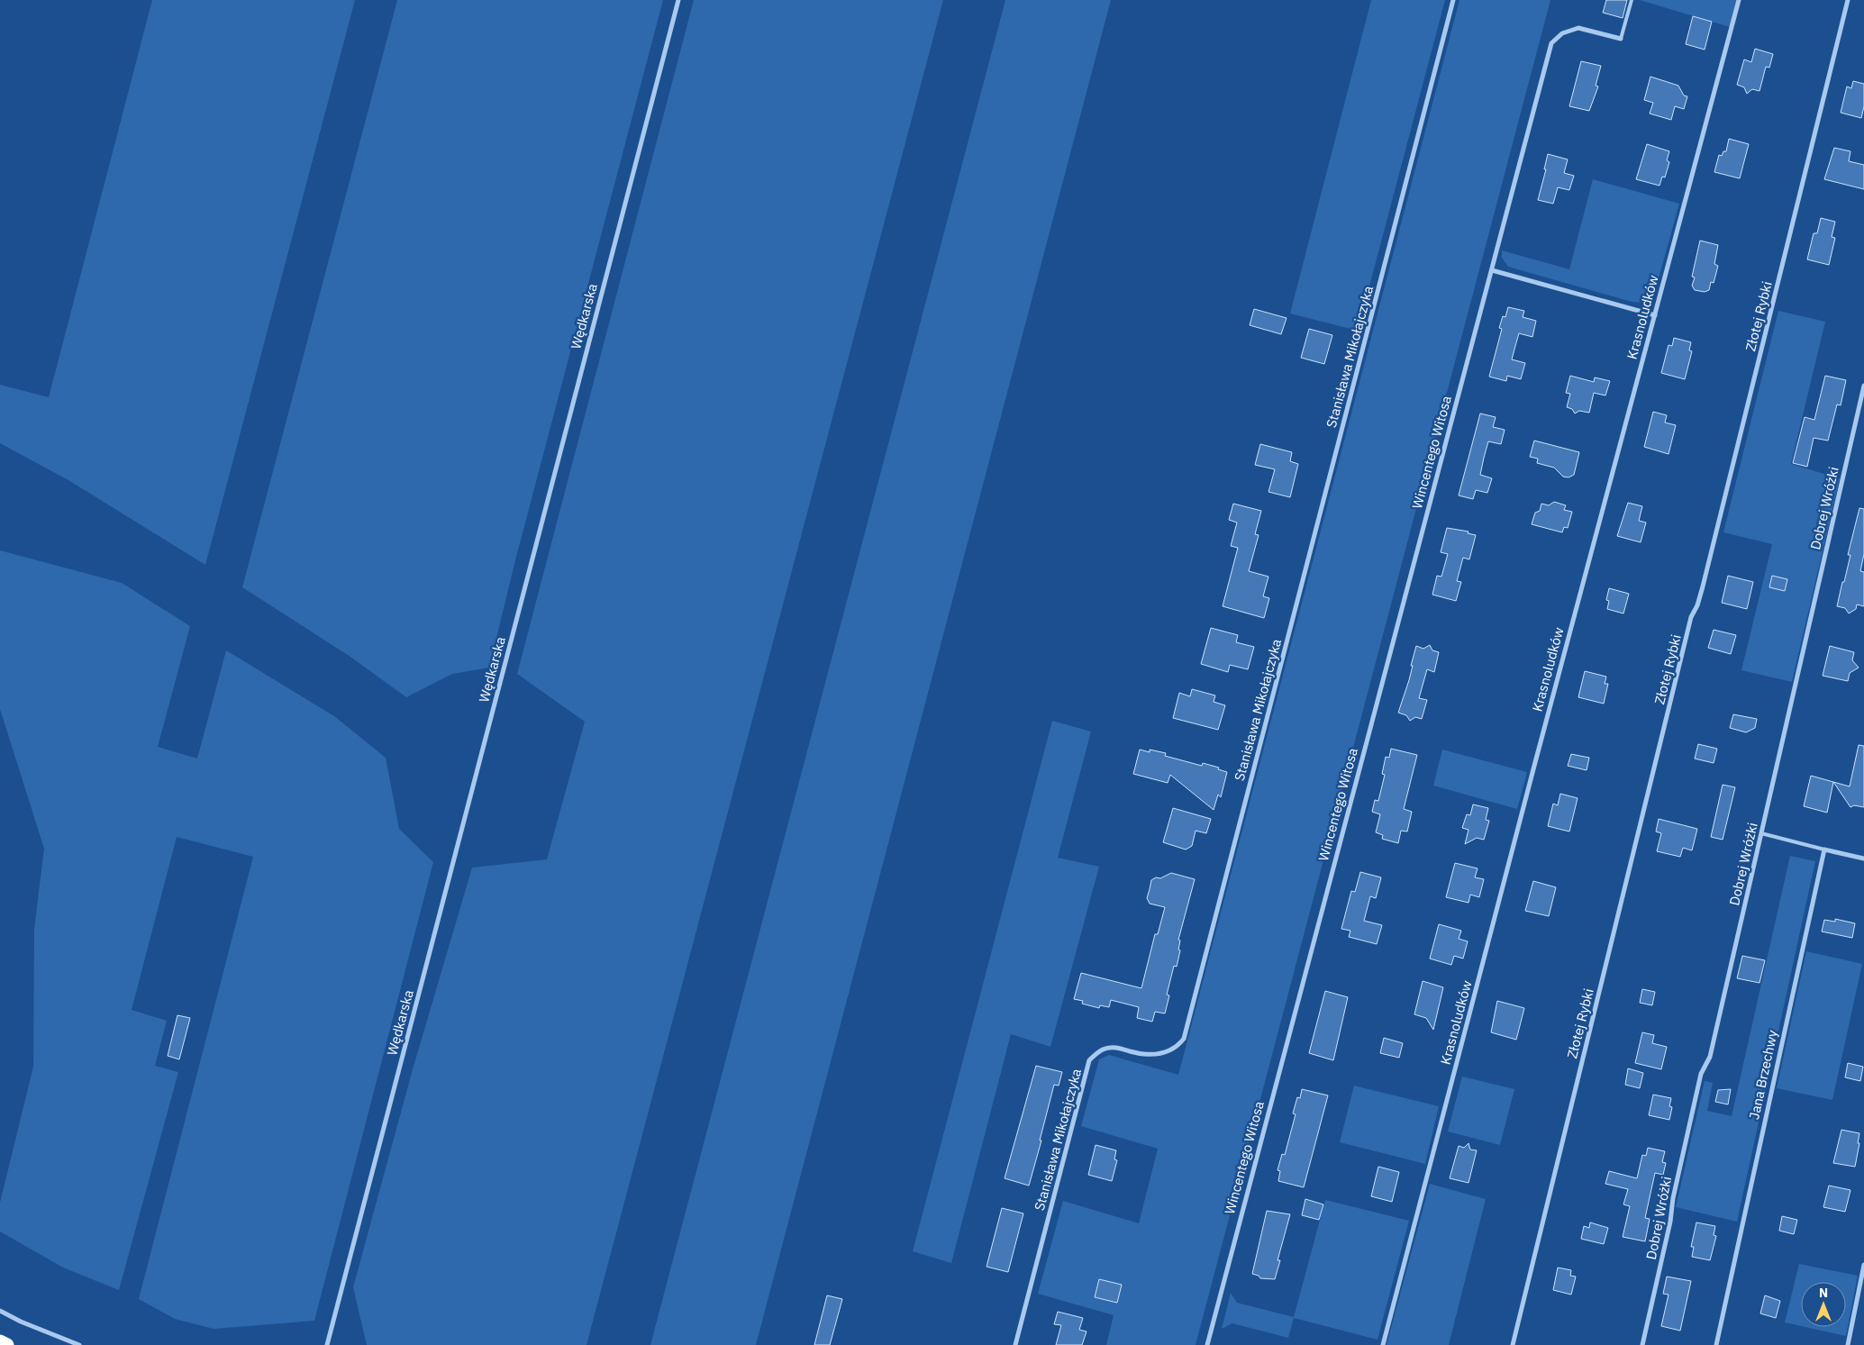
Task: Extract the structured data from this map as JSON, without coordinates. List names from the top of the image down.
{
  "streets": {
    "street": [
      "Wędkarska",
      "Złotej Rybki",
      "Krasnoludków",
      "Stanisława Mikołajczyka",
      "Wincentego Witosa",
      "Dobrej Wróżki",
      "Jana Brzechwy"
    ]
  },
  "north": "top"
}
